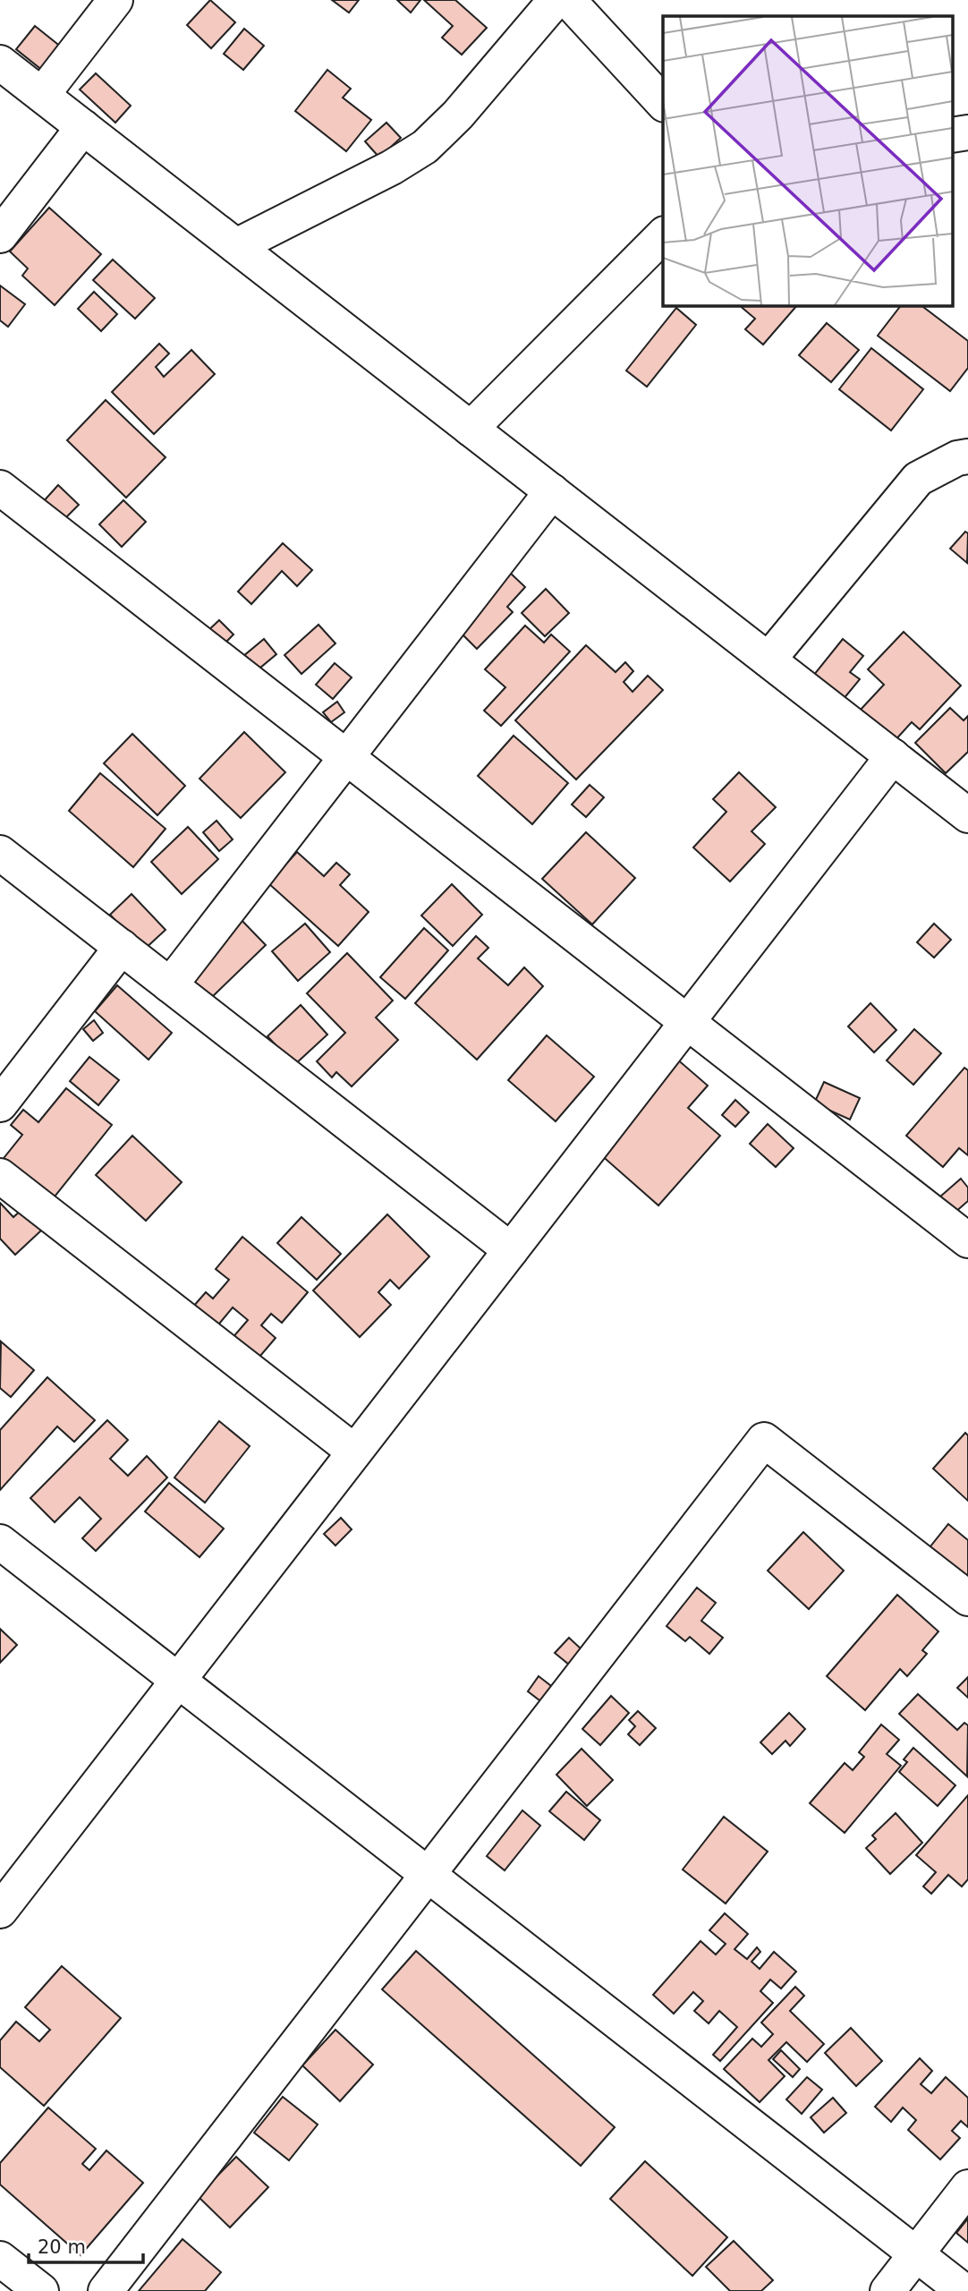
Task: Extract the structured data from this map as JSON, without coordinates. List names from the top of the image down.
{
  "scale_bar": "20 m"
}
